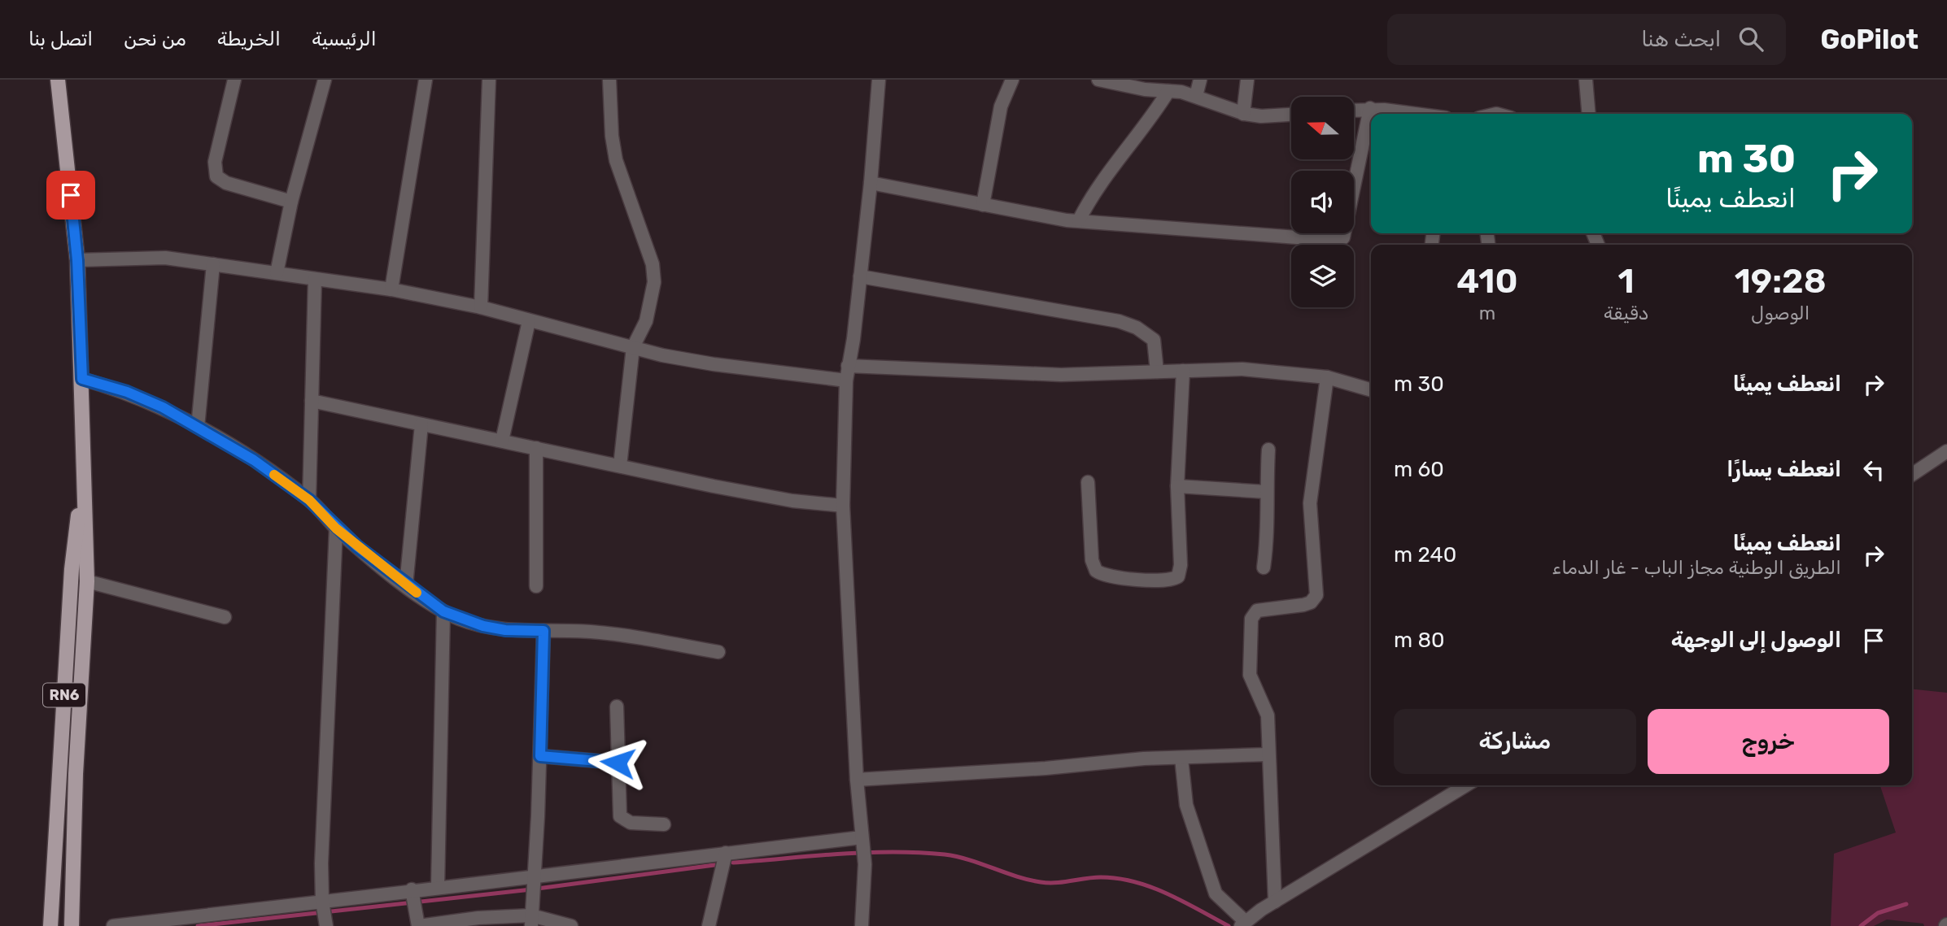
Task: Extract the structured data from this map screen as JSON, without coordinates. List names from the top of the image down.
{
  "streets": {
    "main road": ["RN6"]
  },
  "north": "left",
  "page": {
    "header": "GoPilot",
    "search": "ابحث هنا",
    "nav": [
      "الرئيسية",
      "الخريطة",
      "من نحن",
      "اتصل بنا"
    ],
    "turn": ["30 m", "انعطف يمينًا"],
    "eta": [
      "19:28",
      "الوصول",
      "1",
      "دقيقة",
      "410",
      "m"
    ],
    "list": [
      {
        "name": "انعطف يمينًا",
        "value": "30 m"
      },
      {
        "name": "انعطف يسارًا",
        "value": "60 m"
      },
      {
        "name": "انعطف يمينًا",
        "note": "الطريق الوطنية مجاز الباب - غار الدماء",
        "value": "240 m"
      },
      {
        "name": "الوصول إلى الوجهة",
        "value": "80 m"
      }
    ],
    "buttons": ["خروج", "مشاركة"]
  }
}
